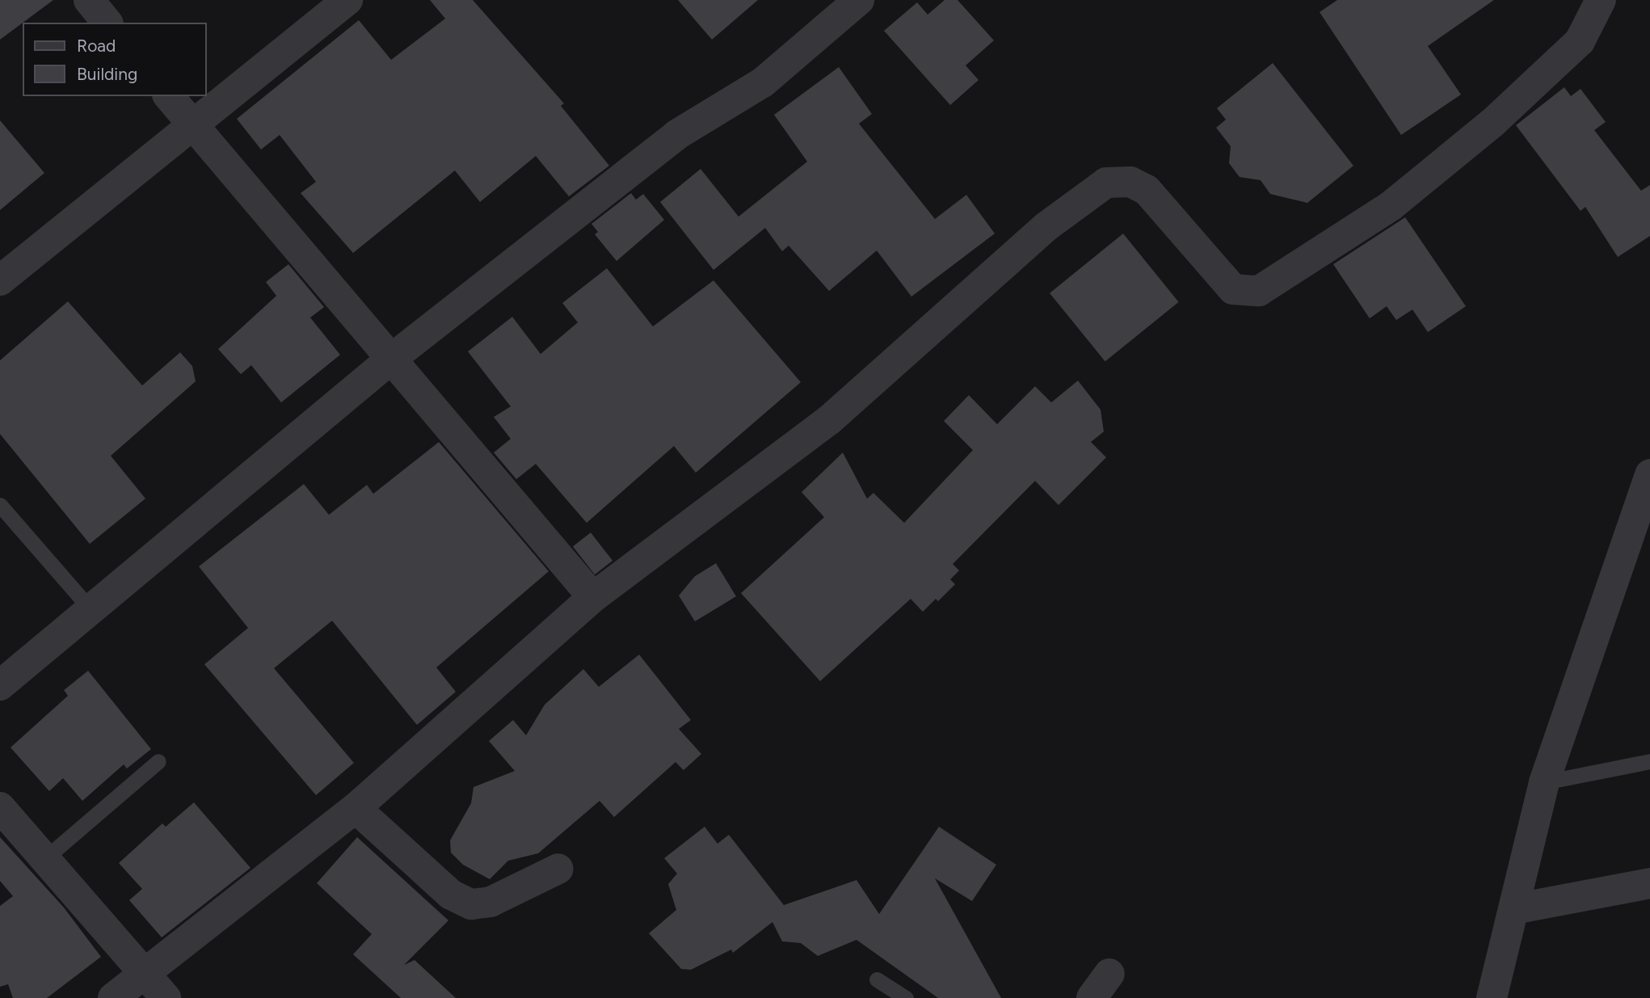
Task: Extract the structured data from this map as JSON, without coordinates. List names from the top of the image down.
{
  "legend": ["Road", "Building"]
}
